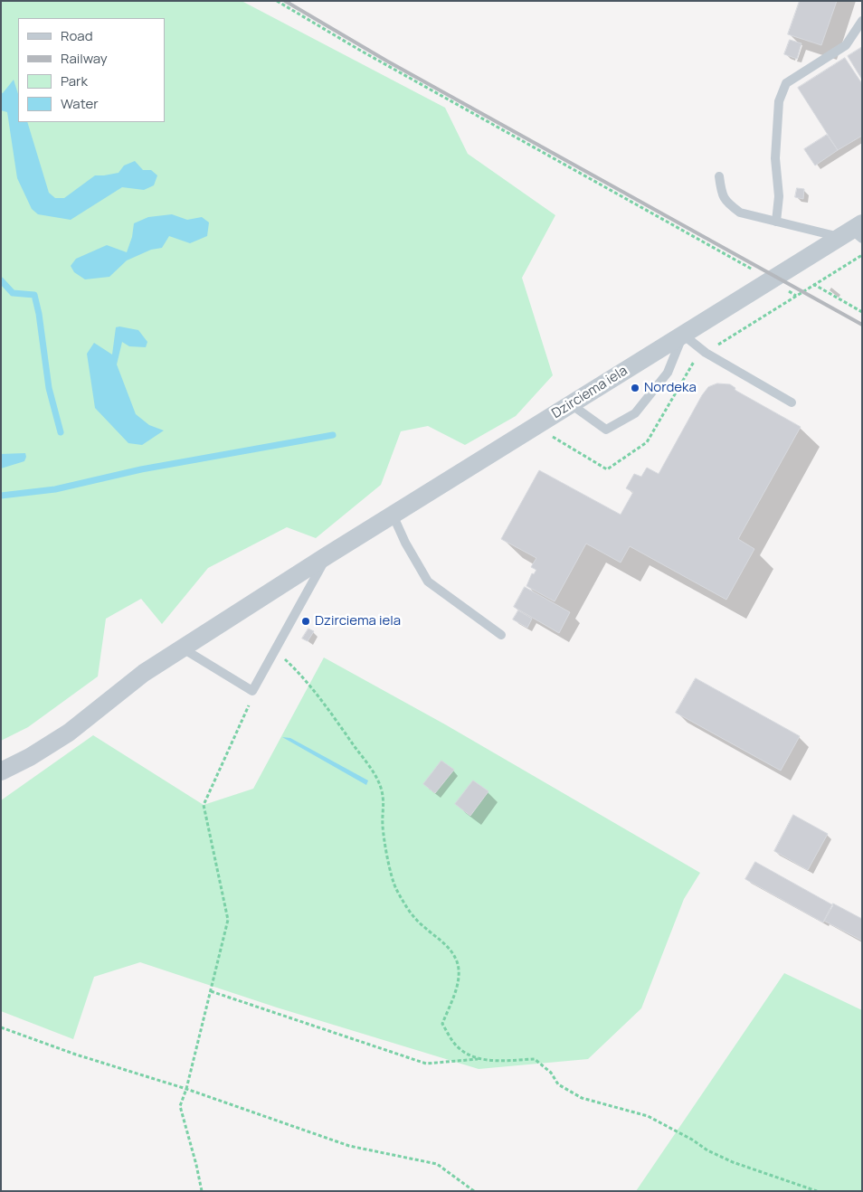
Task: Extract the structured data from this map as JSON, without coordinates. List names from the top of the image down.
{
  "streets": {
    "street": ["Dzirciema iela"]
  },
  "places": ["Nordeka", "Dzirciema iela"],
  "legend": [
    "Road",
    "Railway",
    "Park",
    "Water"
  ]
}
